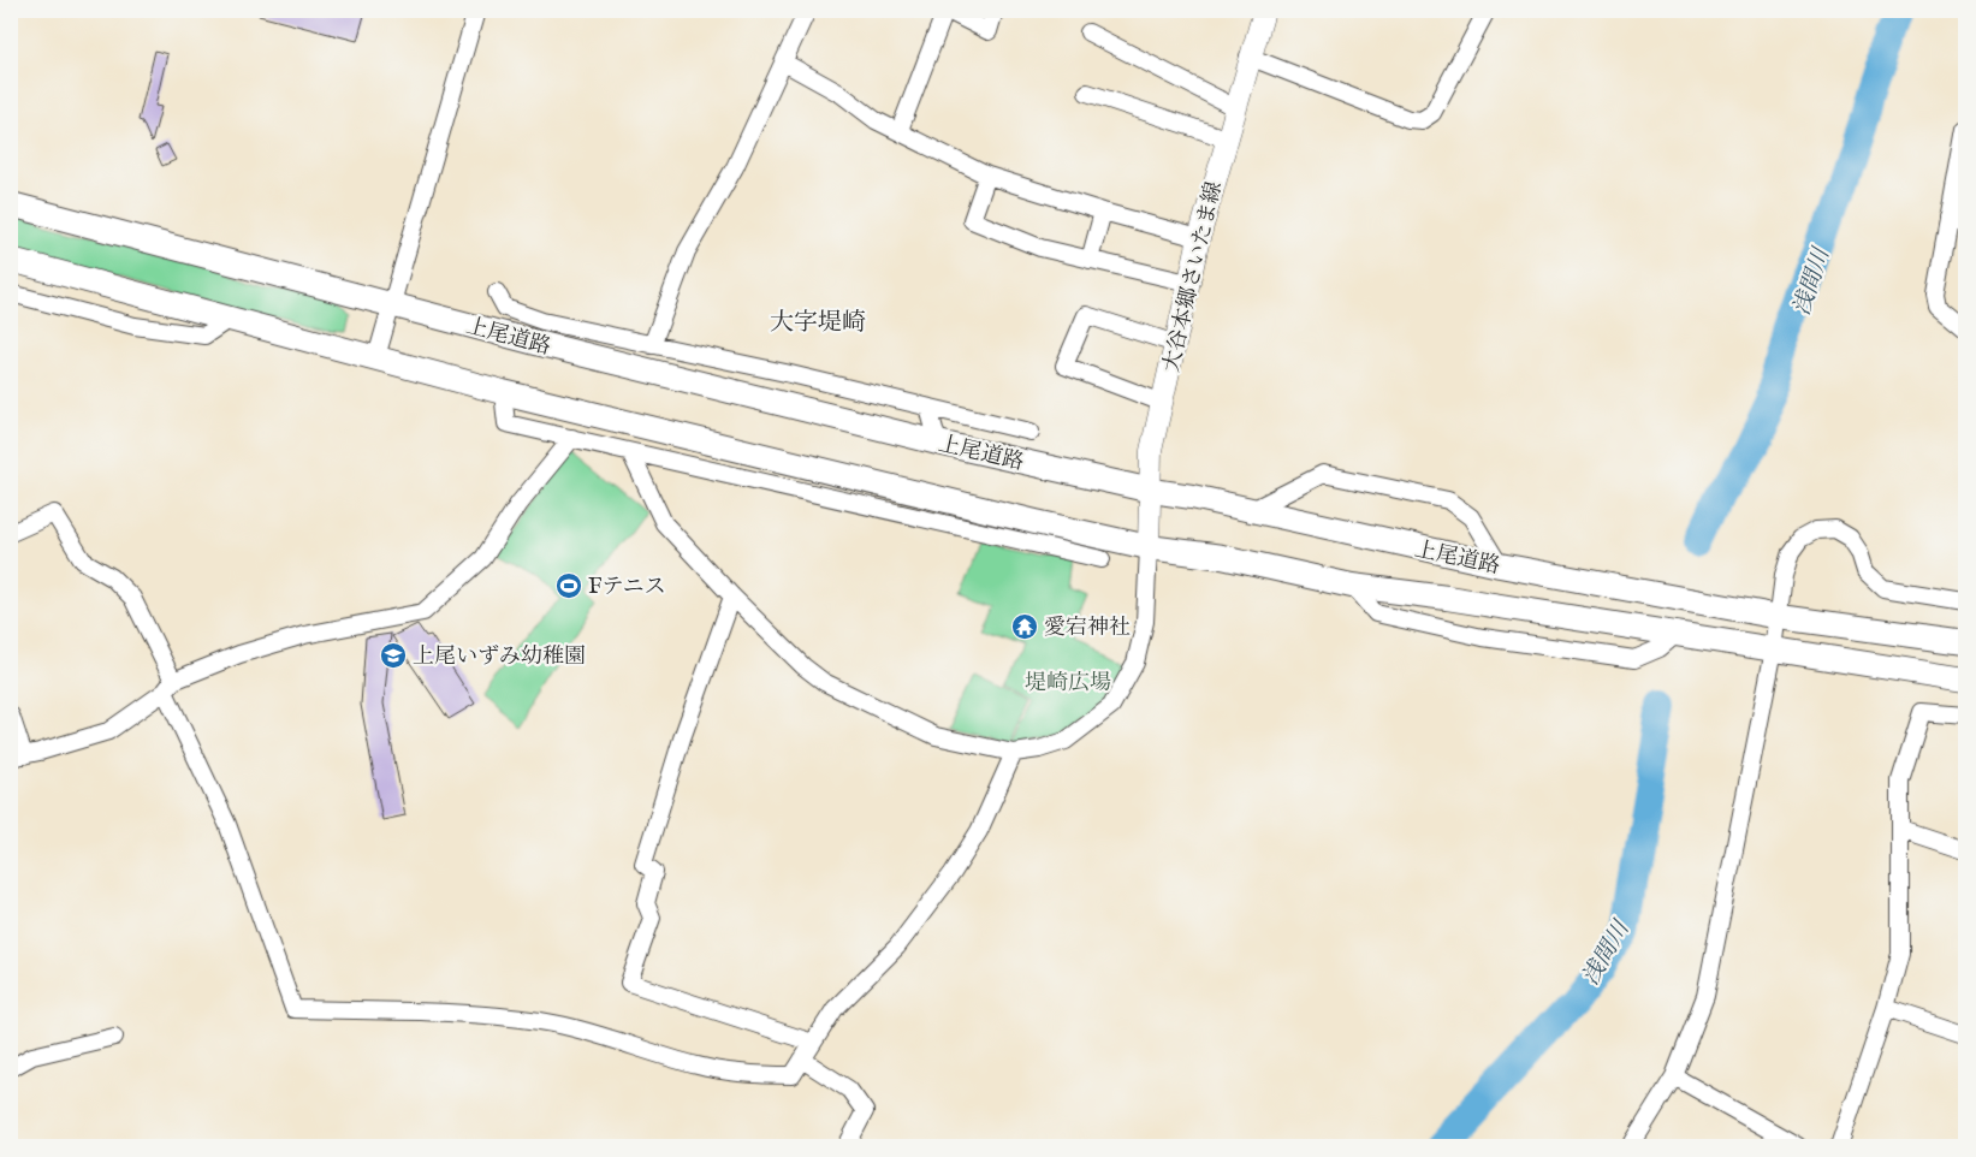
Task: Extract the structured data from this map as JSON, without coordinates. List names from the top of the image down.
{
  "streets": {
    "highway": ["上尾道路"],
    "main road": ["大谷本郷さいたま線"]
  },
  "crossings": [
    ["大谷本郷さいたま線", "上尾道路"]
  ],
  "districts": ["大字堤崎"],
  "water": ["浅間川"],
  "parks": ["堤崎広場"],
  "places": {
    "sports": ["Fテニス"],
    "temple": ["愛宕神社"],
    "school or university": ["上尾いずみ幼稚園"]
  }
}
